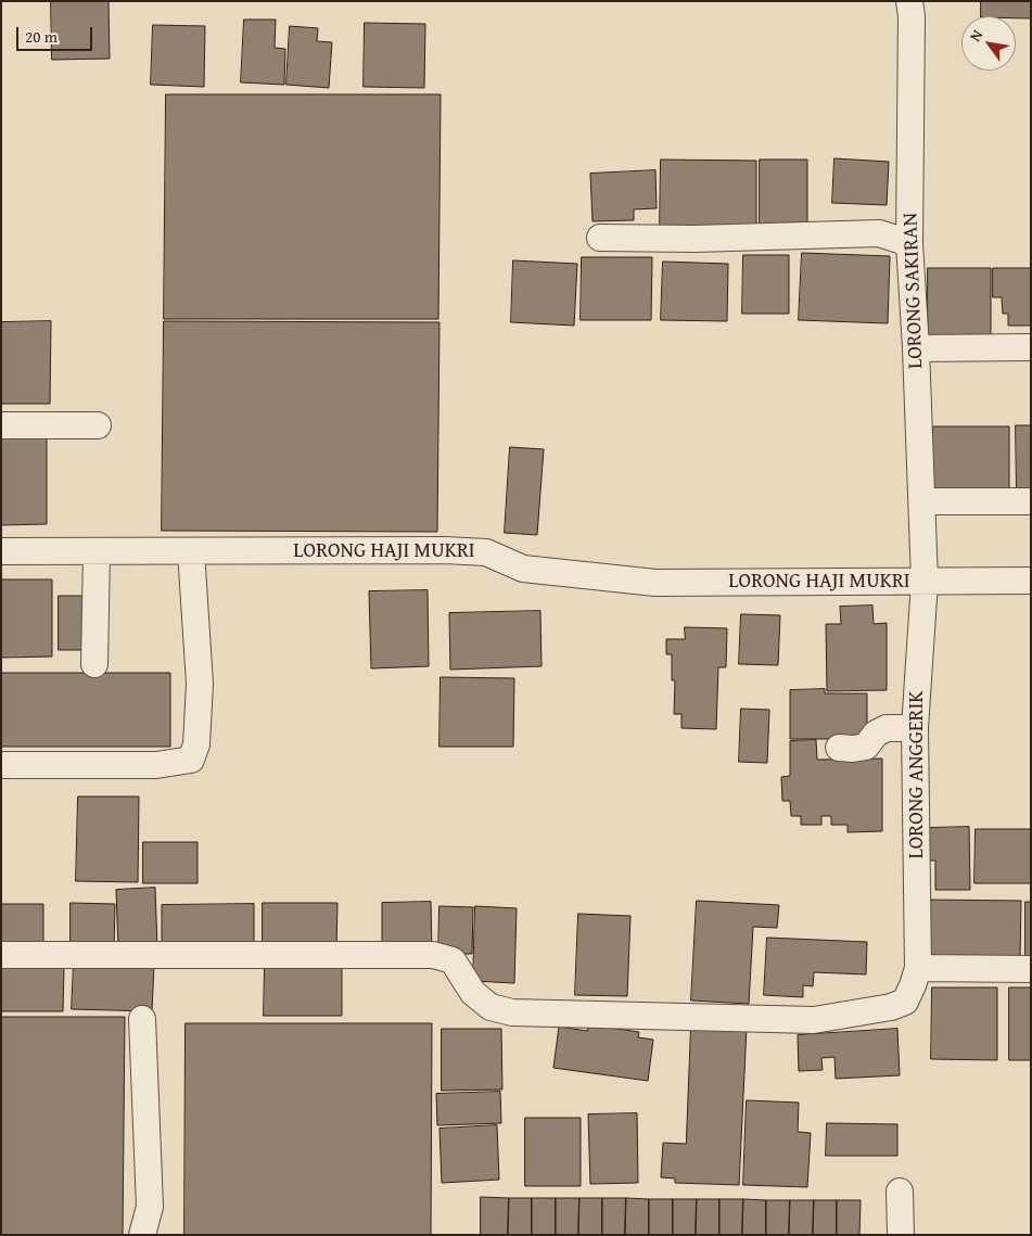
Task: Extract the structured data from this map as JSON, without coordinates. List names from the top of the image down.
{
  "streets": {
    "street": ["LORONG SAKIRAN", "LORONG HAJI MUKRI", "LORONG ANGGERIK"]
  },
  "crossings": [
    ["LORONG SAKIRAN", "LORONG HAJI MUKRI"],
    ["LORONG SAKIRAN", "LORONG ANGGERIK"],
    ["LORONG HAJI MUKRI", "LORONG ANGGERIK"]
  ],
  "scale_bar": "20 m",
  "north": "top left"
}
